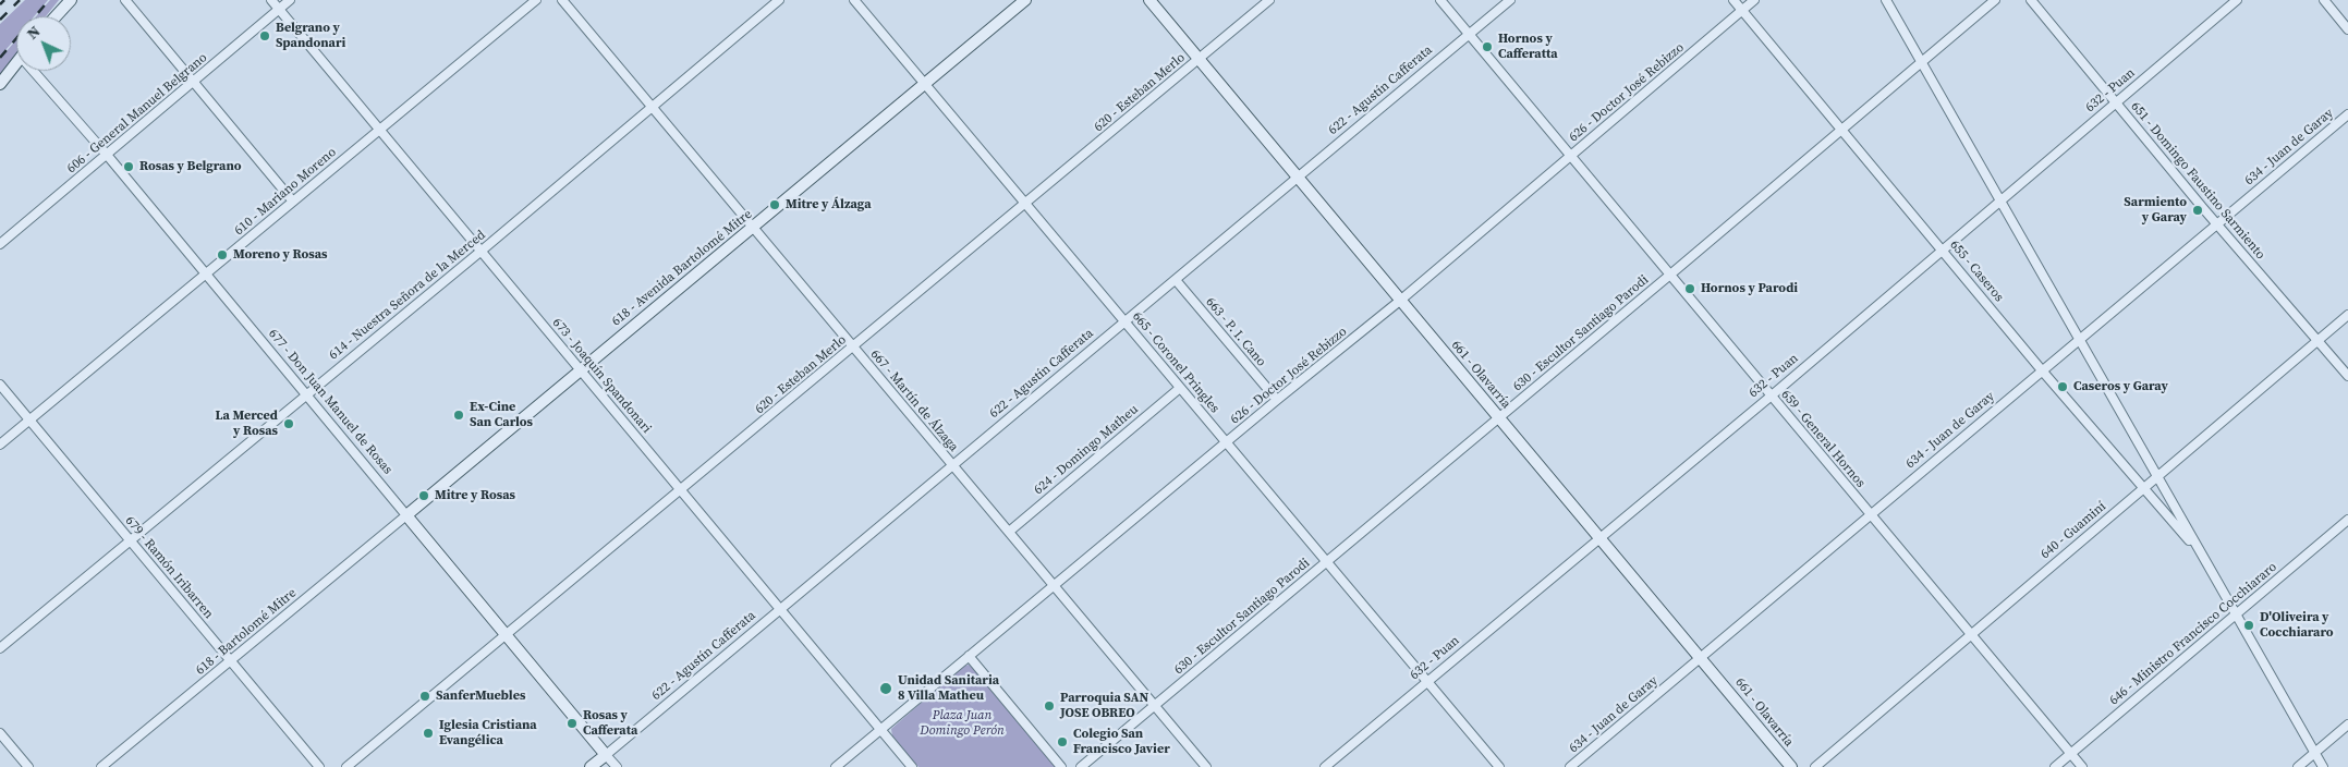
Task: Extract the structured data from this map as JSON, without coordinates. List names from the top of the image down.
{
  "streets": {
    "main road": [
      "622 - Agustín Cafferata",
      "618 - Avenida Bartolomé Mitre",
      "661 - Olavarría",
      "677 - Don Juan Manuel de Rosas"
    ],
    "street": [
      "632 - Puan",
      "620 - Esteban Merlo",
      "626 - Doctor José Rebizzo",
      "606 - General Manuel Belgrano",
      "634 - Juan de Garay",
      "651 - Domingo Faustino Sarmiento",
      "610 - Mariano Moreno",
      "655 - Caseros",
      "614 - Nuestra Señora de la Merced",
      "663 - P. I. Cano",
      "630 - Escultor Santiago Parodi",
      "665 - Coronel Pringles",
      "673 - Joaquín Spandonari",
      "667 - Martín de Álzaga",
      "659 - General Hornos",
      "624 - Domingo Matheu",
      "640 - Guaminí",
      "679 - Ramón Iribarren",
      "618 - Bartolomé Mitre",
      "646 - Ministro Francisco Cocchiararo"
    ]
  },
  "crossings": [
    ["622 - Agustín Cafferata", "663 - P. I. Cano"],
    ["622 - Agustín Cafferata", "665 - Coronel Pringles"],
    ["622 - Agustín Cafferata", "661 - Olavarría"],
    ["622 - Agustín Cafferata", "673 - Joaquín Spandonari"],
    ["622 - Agustín Cafferata", "667 - Martín de Álzaga"],
    ["622 - Agustín Cafferata", "677 - Don Juan Manuel de Rosas"],
    ["622 - Agustín Cafferata", "659 - General Hornos"],
    ["632 - Puan", "651 - Domingo Faustino Sarmiento"],
    ["632 - Puan", "655 - Caseros"],
    ["632 - Puan", "665 - Coronel Pringles"],
    ["632 - Puan", "661 - Olavarría"],
    ["632 - Puan", "659 - General Hornos"],
    ["620 - Esteban Merlo", "665 - Coronel Pringles"],
    ["620 - Esteban Merlo", "661 - Olavarría"],
    ["620 - Esteban Merlo", "673 - Joaquín Spandonari"],
    ["620 - Esteban Merlo", "667 - Martín de Álzaga"],
    ["620 - Esteban Merlo", "677 - Don Juan Manuel de Rosas"],
    ["626 - Doctor José Rebizzo", "655 - Caseros"],
    ["626 - Doctor José Rebizzo", "663 - P. I. Cano"],
    ["626 - Doctor José Rebizzo", "665 - Coronel Pringles"],
    ["626 - Doctor José Rebizzo", "661 - Olavarría"],
    ["626 - Doctor José Rebizzo", "673 - Joaquín Spandonari"],
    ["626 - Doctor José Rebizzo", "667 - Martín de Álzaga"],
    ["626 - Doctor José Rebizzo", "659 - General Hornos"],
    ["606 - General Manuel Belgrano", "673 - Joaquín Spandonari"],
    ["606 - General Manuel Belgrano", "677 - Don Juan Manuel de Rosas"],
    ["634 - Juan de Garay", "651 - Domingo Faustino Sarmiento"],
    ["634 - Juan de Garay", "655 - Caseros"],
    ["634 - Juan de Garay", "661 - Olavarría"],
    ["634 - Juan de Garay", "659 - General Hornos"],
    ["651 - Domingo Faustino Sarmiento", "640 - Guaminí"],
    ["610 - Mariano Moreno", "673 - Joaquín Spandonari"],
    ["610 - Mariano Moreno", "677 - Don Juan Manuel de Rosas"],
    ["610 - Mariano Moreno", "679 - Ramón Iribarren"],
    ["618 - Avenida Bartolomé Mitre", "665 - Coronel Pringles"],
    ["618 - Avenida Bartolomé Mitre", "673 - Joaquín Spandonari"],
    ["618 - Avenida Bartolomé Mitre", "667 - Martín de Álzaga"],
    ["618 - Avenida Bartolomé Mitre", "677 - Don Juan Manuel de Rosas"],
    ["618 - Avenida Bartolomé Mitre", "618 - Bartolomé Mitre"],
    ["655 - Caseros", "630 - Escultor Santiago Parodi"],
    ["655 - Caseros", "640 - Guaminí"],
    ["614 - Nuestra Señora de la Merced", "673 - Joaquín Spandonari"],
    ["614 - Nuestra Señora de la Merced", "667 - Martín de Álzaga"],
    ["614 - Nuestra Señora de la Merced", "677 - Don Juan Manuel de Rosas"],
    ["614 - Nuestra Señora de la Merced", "679 - Ramón Iribarren"],
    ["630 - Escultor Santiago Parodi", "665 - Coronel Pringles"],
    ["630 - Escultor Santiago Parodi", "661 - Olavarría"],
    ["630 - Escultor Santiago Parodi", "667 - Martín de Álzaga"],
    ["630 - Escultor Santiago Parodi", "659 - General Hornos"],
    ["665 - Coronel Pringles", "624 - Domingo Matheu"],
    ["667 - Martín de Álzaga", "624 - Domingo Matheu"],
    ["677 - Don Juan Manuel de Rosas", "618 - Bartolomé Mitre"],
    ["659 - General Hornos", "640 - Guaminí"],
    ["659 - General Hornos", "646 - Ministro Francisco Cocchiararo"],
    ["679 - Ramón Iribarren", "618 - Bartolomé Mitre"]
  ],
  "parks": ["Plaza Juan Domingo Perón"],
  "places": [
    "Belgrano y Spandonari",
    "Hornos y Cafferatta",
    "Rosas y Belgrano",
    "Mitre y Álzaga",
    "Sarmiento y Garay",
    "Moreno y Rosas",
    "Hornos y Parodi",
    "Caseros y Garay",
    "Ex-Cine San Carlos",
    "La Merced y Rosas",
    "Mitre y Rosas",
    "D'Oliveira y Cocchiararo",
    "Unidad Sanitaria 8 Villa Matheu",
    "SanferMuebles",
    "Parroquia SAN JOSE OBREO",
    "Rosas y Cafferata",
    "Iglesia Cristiana Evangélica",
    "Colegio San Francisco Javier"
  ],
  "north": "top left"
}
